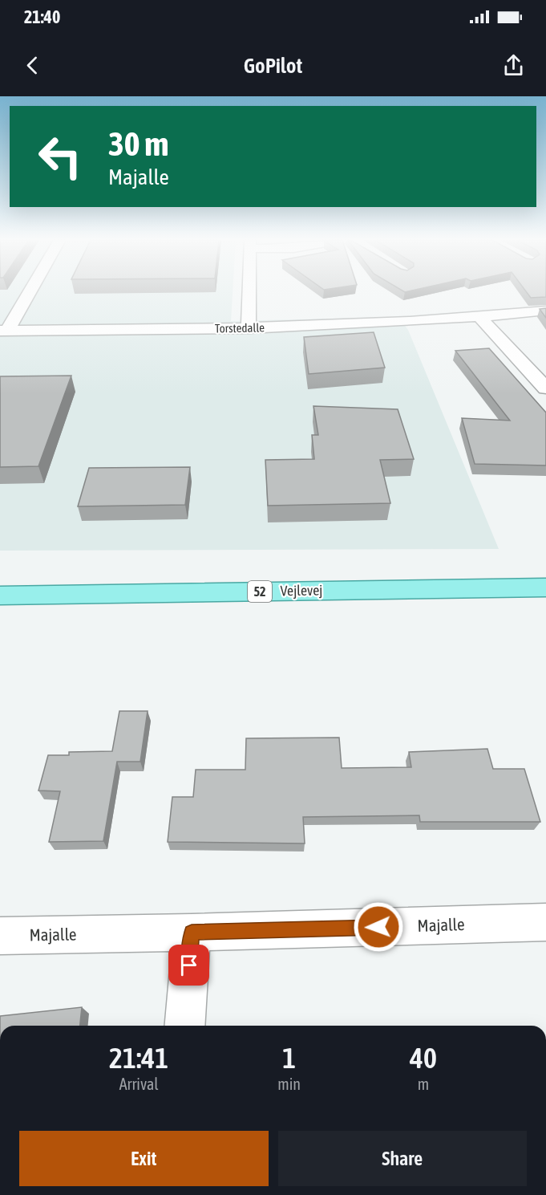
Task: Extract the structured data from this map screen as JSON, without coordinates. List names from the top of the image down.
{
  "streets": {
    "main road": ["Vejlevej", "52"],
    "street": ["Torstedalle", "Majalle"]
  },
  "page": {
    "status": "21:40",
    "header": "GoPilot",
    "turn": ["30 m", "Majalle"],
    "eta": [
      "21:41",
      "Arrival",
      "1",
      "min",
      "40",
      "m"
    ],
    "buttons": ["Exit", "Share"]
  }
}
